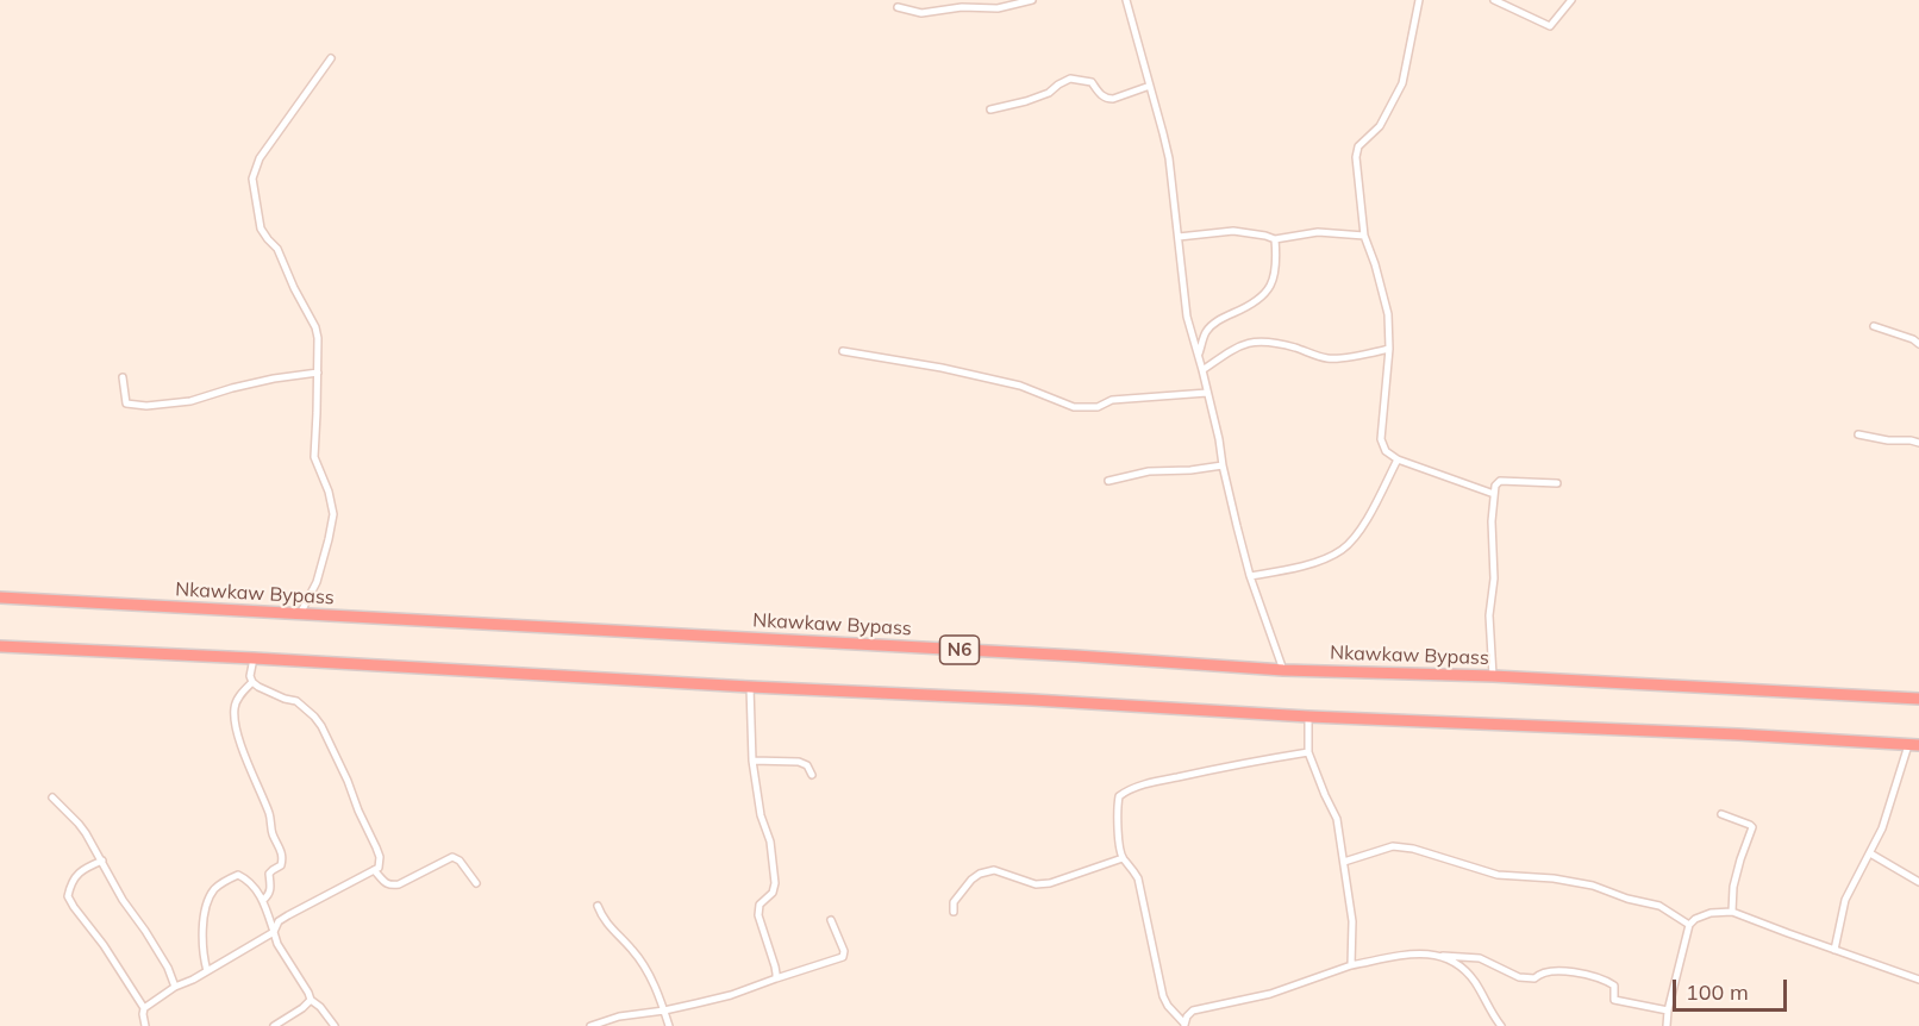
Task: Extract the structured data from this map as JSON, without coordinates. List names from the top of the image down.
{
  "streets": {
    "highway": ["Nkawkaw Bypass", "N6"]
  },
  "scale_bar": "100 m"
}
